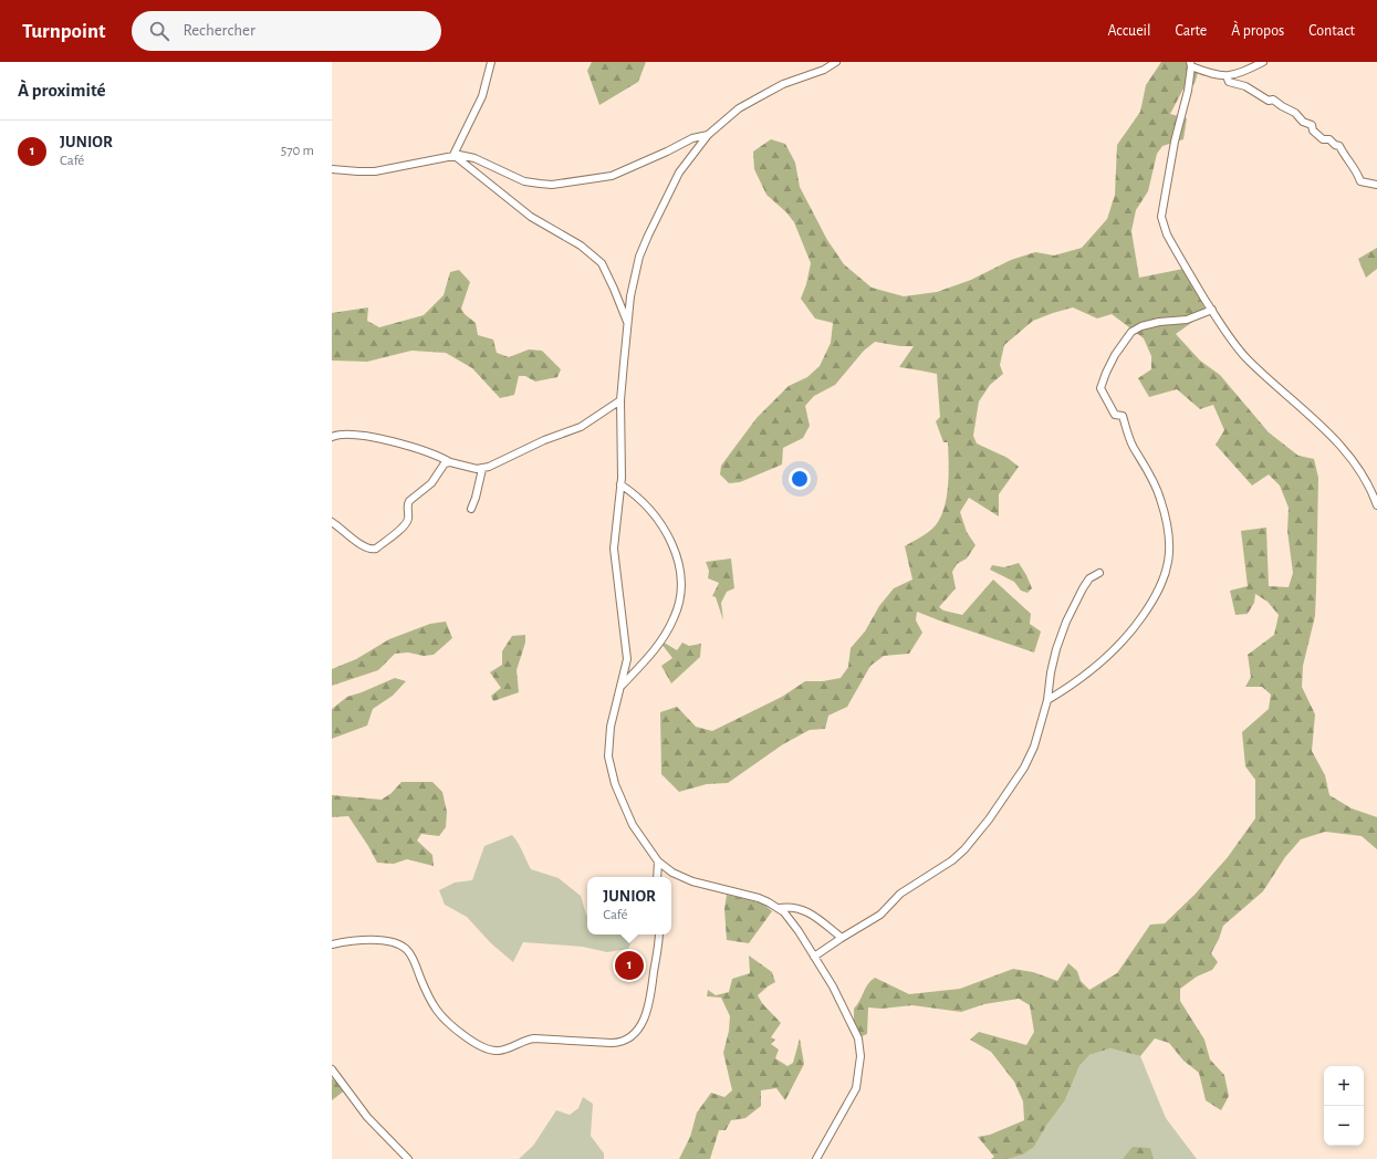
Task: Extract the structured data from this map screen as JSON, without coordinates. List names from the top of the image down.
{
  "page": {
    "header": "Turnpoint",
    "search": "Rechercher",
    "nav": [
      "Accueil",
      "Carte",
      "À propos",
      "Contact"
    ],
    "heading": "À proximité",
    "list": [
      {
        "mark": "1",
        "name": "JUNIOR",
        "note": "Café",
        "value": "570 m"
      }
    ],
    "popup": ["JUNIOR", "Café"],
    "pins": "1",
    "map_buttons": ["+", "−"]
  }
}
